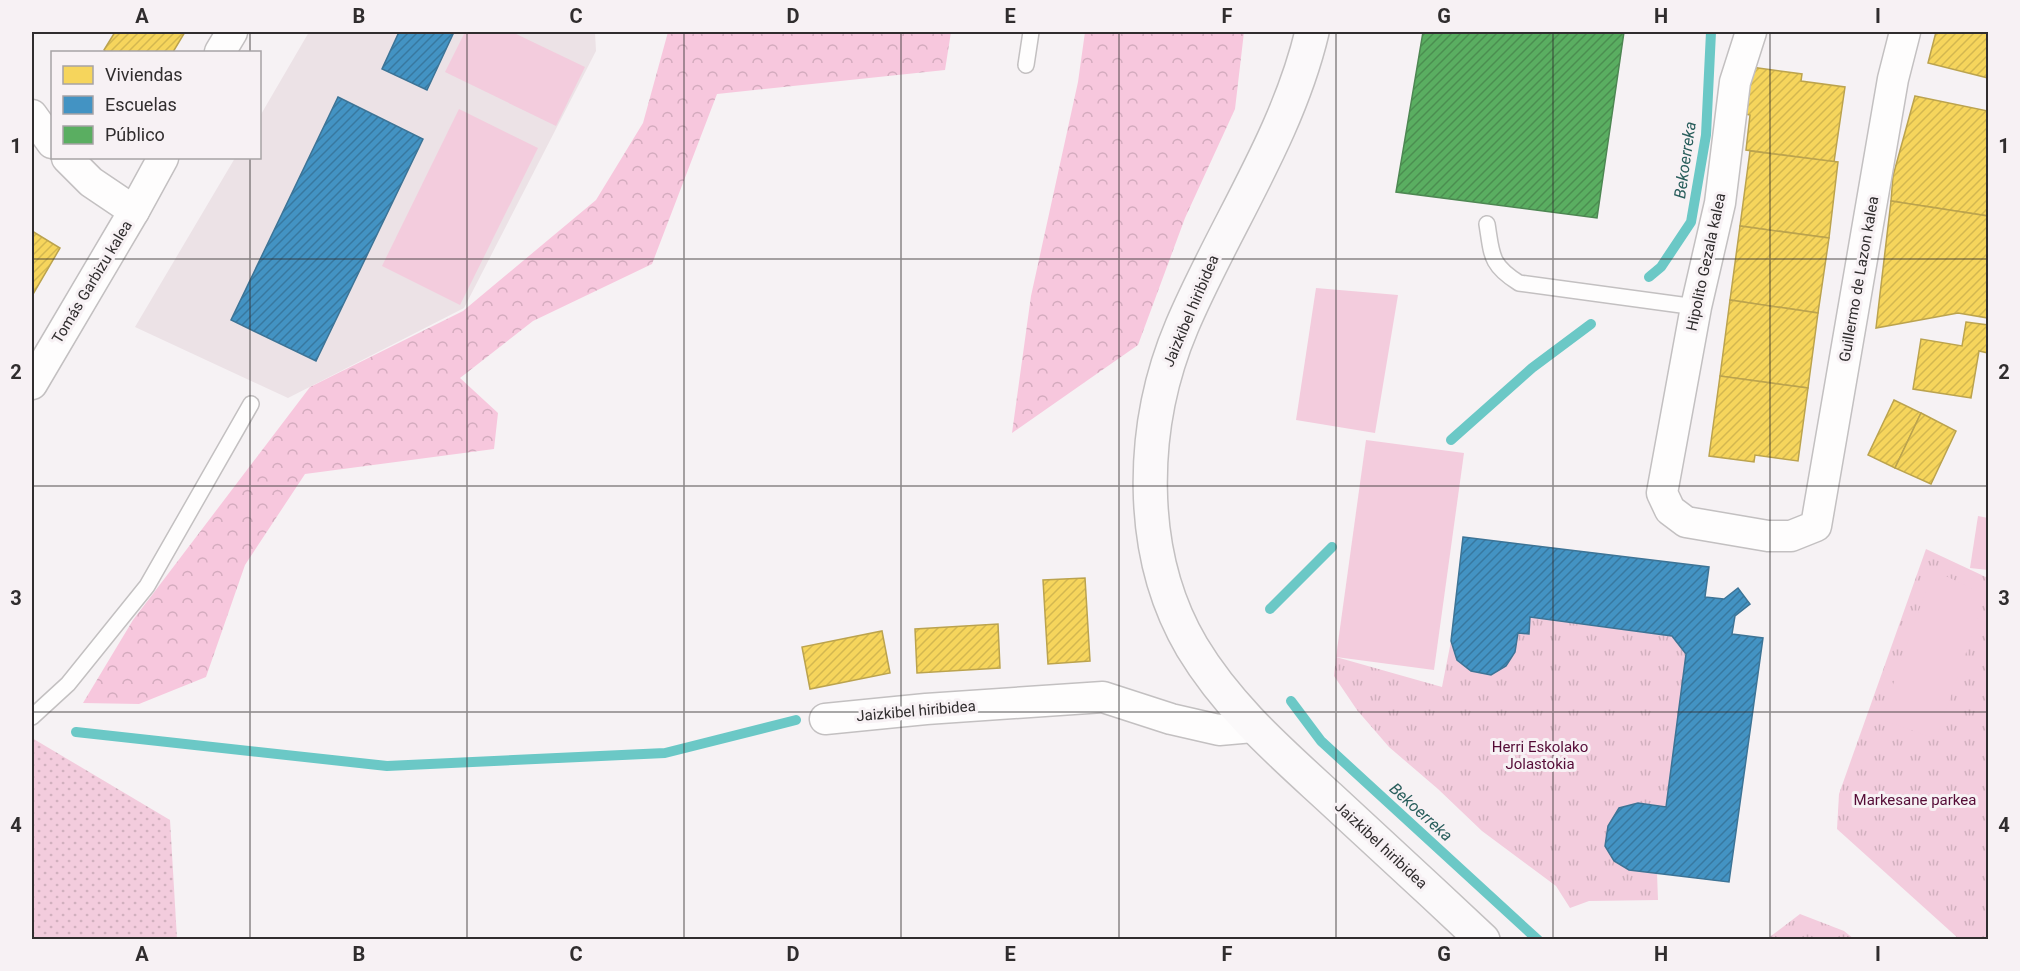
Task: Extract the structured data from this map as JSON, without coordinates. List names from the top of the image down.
{
  "streets": {
    "main road": ["Jaizkibel hiribidea"],
    "street": ["Hipolito Gezala kalea", "Guillermo de Lazon kalea", "Tomás Garbizu kalea"]
  },
  "crossings": [
    ["Hipolito Gezala kalea", "Guillermo de Lazon kalea"]
  ],
  "water": ["Bekoerreka"],
  "parks": ["Herri Eskolako Jolastokia", "Markesane parkea"],
  "legend": ["Viviendas", "Escuelas", "Público"],
  "grid": {
    "columns": [
      "A",
      "B",
      "C",
      "D",
      "E",
      "F",
      "G",
      "H",
      "I"
    ],
    "rows": [
      "1",
      "2",
      "3",
      "4"
    ]
  }
}
